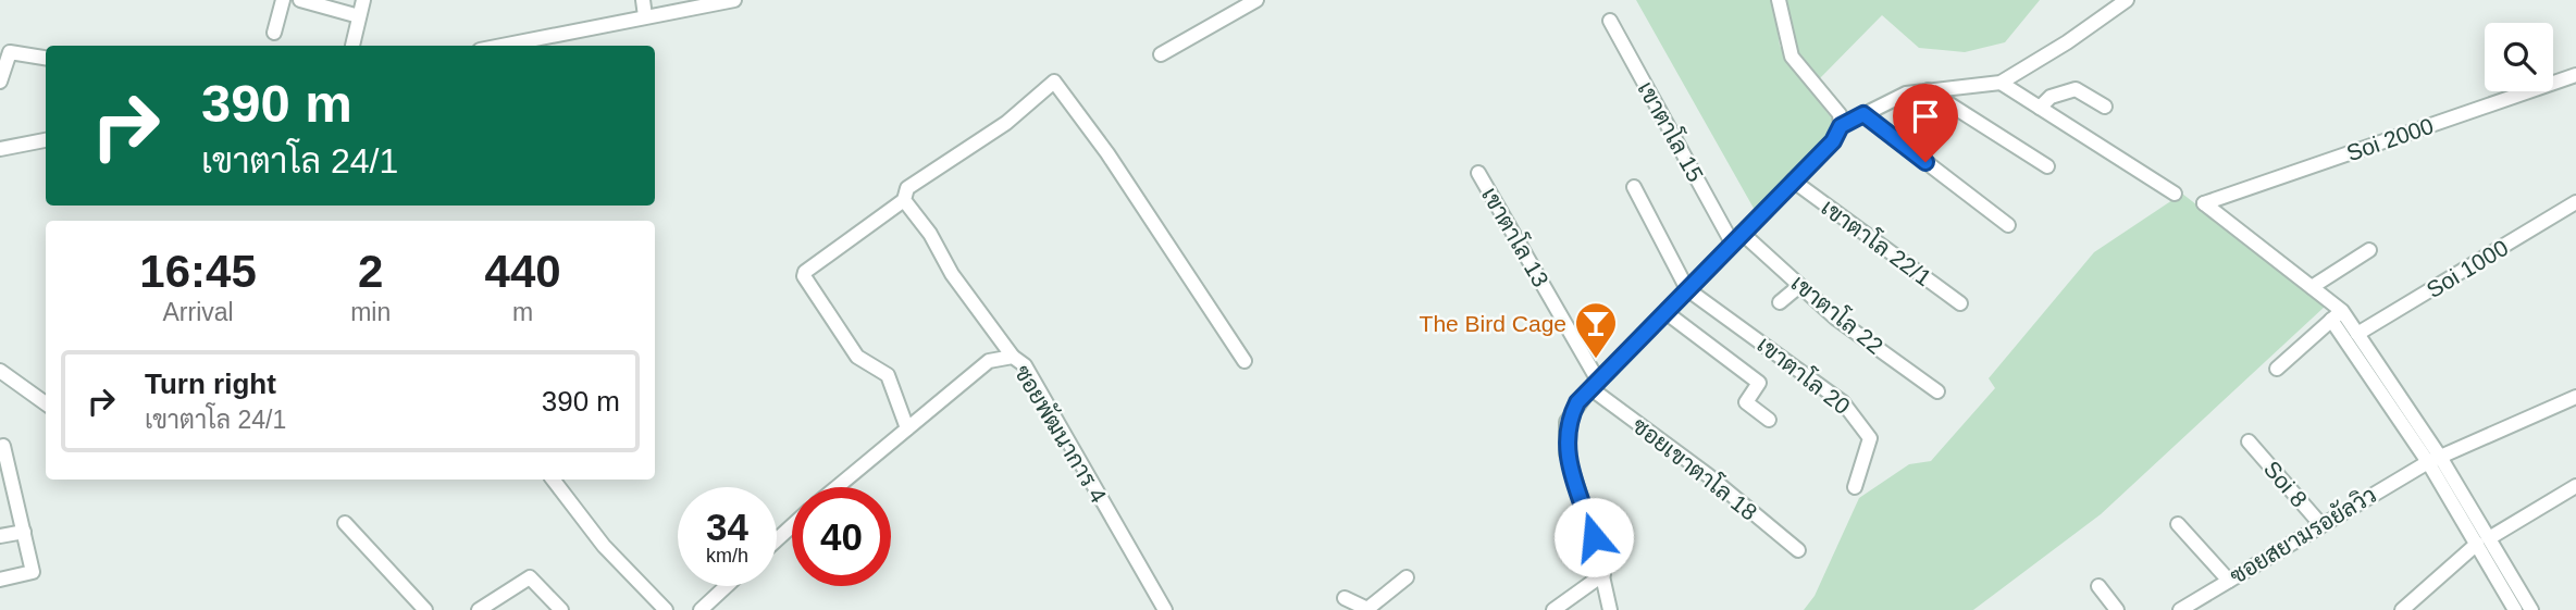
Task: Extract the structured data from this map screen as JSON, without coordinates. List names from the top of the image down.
{
  "streets": {
    "street": [
      "เขาตาโล 15",
      "Soi 2000",
      "เขาตาโล 13",
      "เขาตาโล 22/1",
      "Soi 1000",
      "เขาตาโล 22",
      "เขาตาโล 20",
      "ซอยพัฒนาการ 4",
      "ซอยเขาตาโล 18",
      "Soi 8",
      "ซอยสยามรอยัลวิว"
    ]
  },
  "crossings": [
    ["เขาตาโล 15", "เขาตาโล 22"],
    ["เขาตาโล 13", "ซอยเขาตาโล 18"],
    ["Soi 8", "ซอยสยามรอยัลวิว"]
  ],
  "places": {
    "bar": ["The Bird Cage"]
  },
  "page": {
    "turn": ["390 m", "เขาตาโล 24/1"],
    "eta": [
      "16:45",
      "Arrival",
      "2",
      "min",
      "440",
      "m"
    ],
    "list": [
      {
        "name": "Turn right",
        "note": "เขาตาโล 24/1",
        "value": "390 m"
      }
    ],
    "speed": "34 km/h",
    "limit": "40"
  }
}
